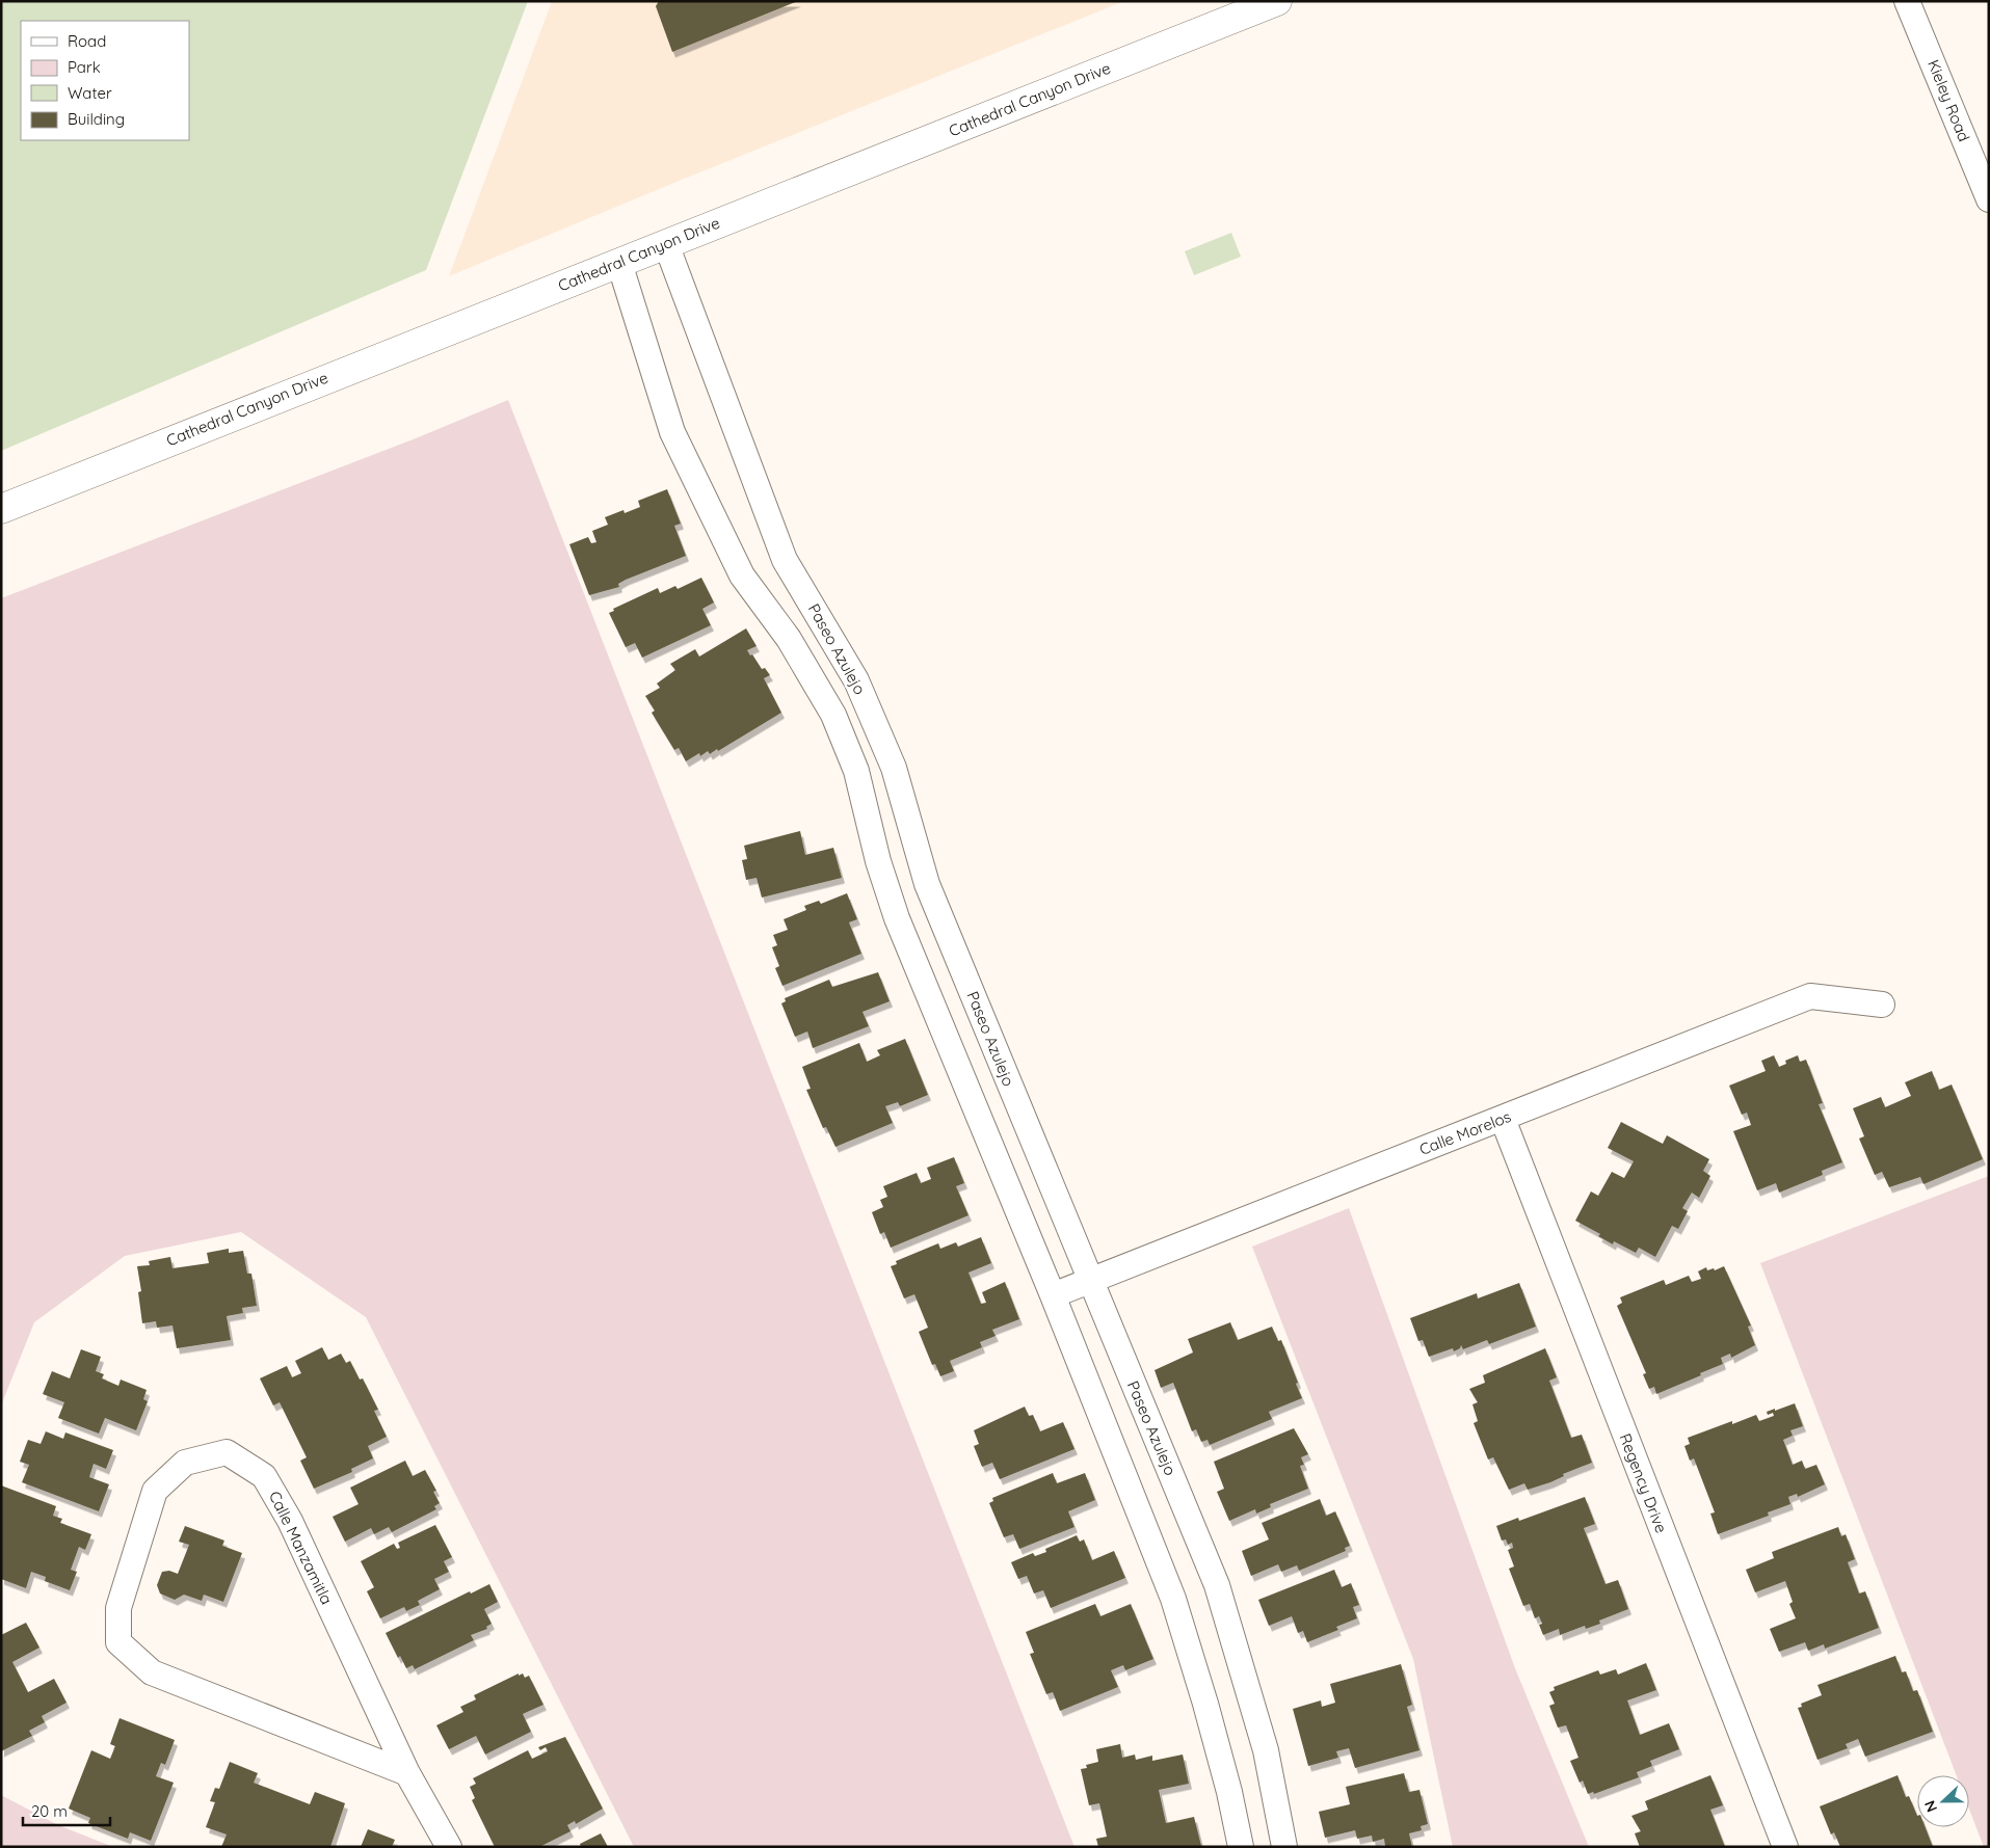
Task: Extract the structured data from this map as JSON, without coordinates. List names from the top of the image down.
{
  "streets": {
    "street": [
      "Cathedral Canyon Drive",
      "Kieley Road",
      "Paseo Azulejo",
      "Calle Morelos",
      "Regency Drive",
      "Calle Manzamitla"
    ]
  },
  "crossings": [
    ["Cathedral Canyon Drive", "Paseo Azulejo"],
    ["Paseo Azulejo", "Calle Morelos"],
    ["Calle Morelos", "Regency Drive"]
  ],
  "legend": [
    "Road",
    "Park",
    "Water",
    "Building"
  ],
  "scale_bar": "20 m",
  "north": "left"
}
